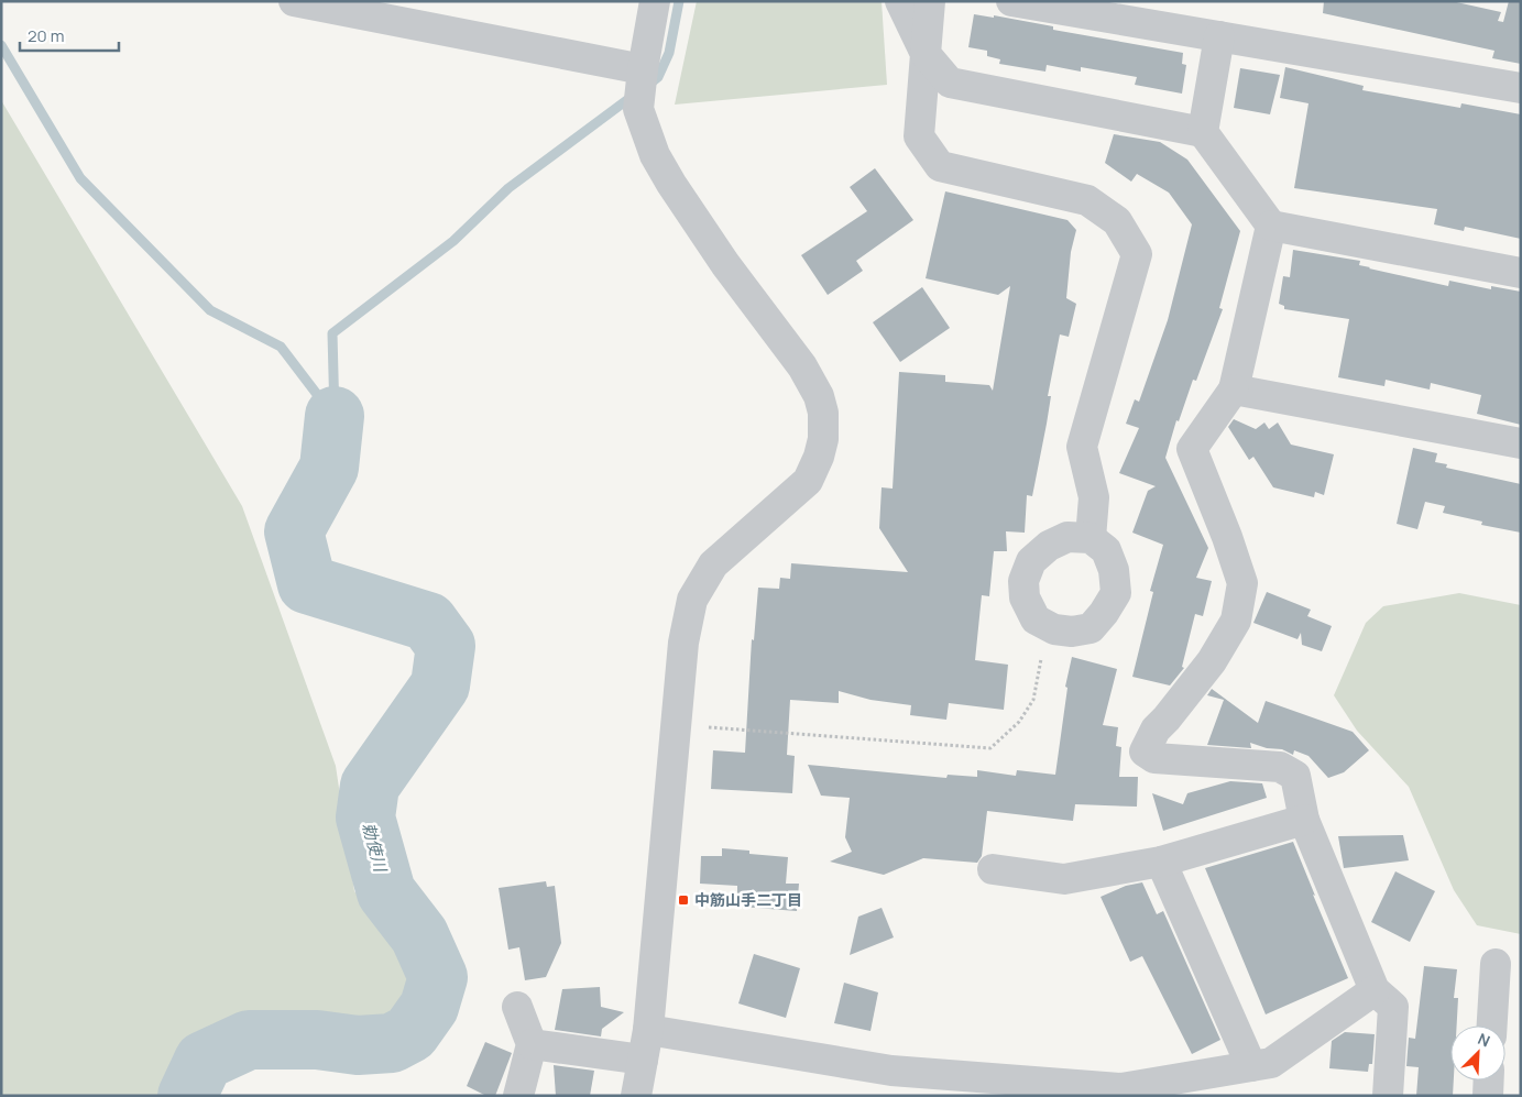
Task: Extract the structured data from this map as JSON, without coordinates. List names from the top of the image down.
{
  "water": ["勅使川"],
  "places": {
    "transit": ["中筋山手二丁目"]
  },
  "scale_bar": "20 m",
  "north": "top right"
}
